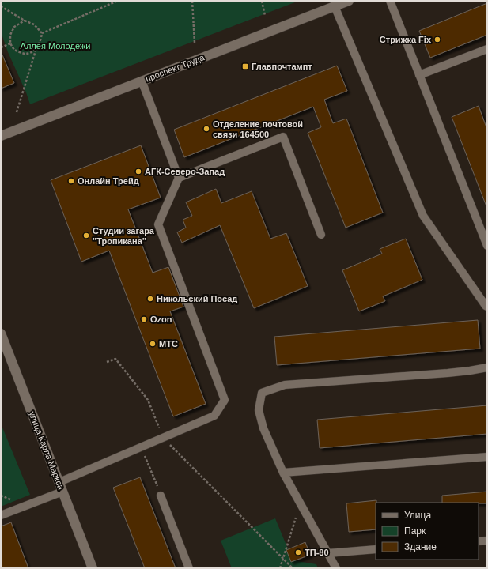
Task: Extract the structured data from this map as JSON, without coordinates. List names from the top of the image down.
{
  "streets": {
    "street": ["проспект Труда", "улица Карла Маркса"]
  },
  "parks": ["Аллея Молодежи"],
  "places": {
    "other": [
      "Стрижка Fix",
      "Отделение почтовой связи 164500",
      "АГК-Северо-Запад",
      "Онлайн Трейд",
      "Студии загара \"Тропикана\"",
      "Никольский Посад",
      "Ozon",
      "МТС",
      "ТП-80"
    ],
    "transit": ["Главпочтампт"]
  },
  "legend": ["Улица", "Парк", "Здание"]
}
